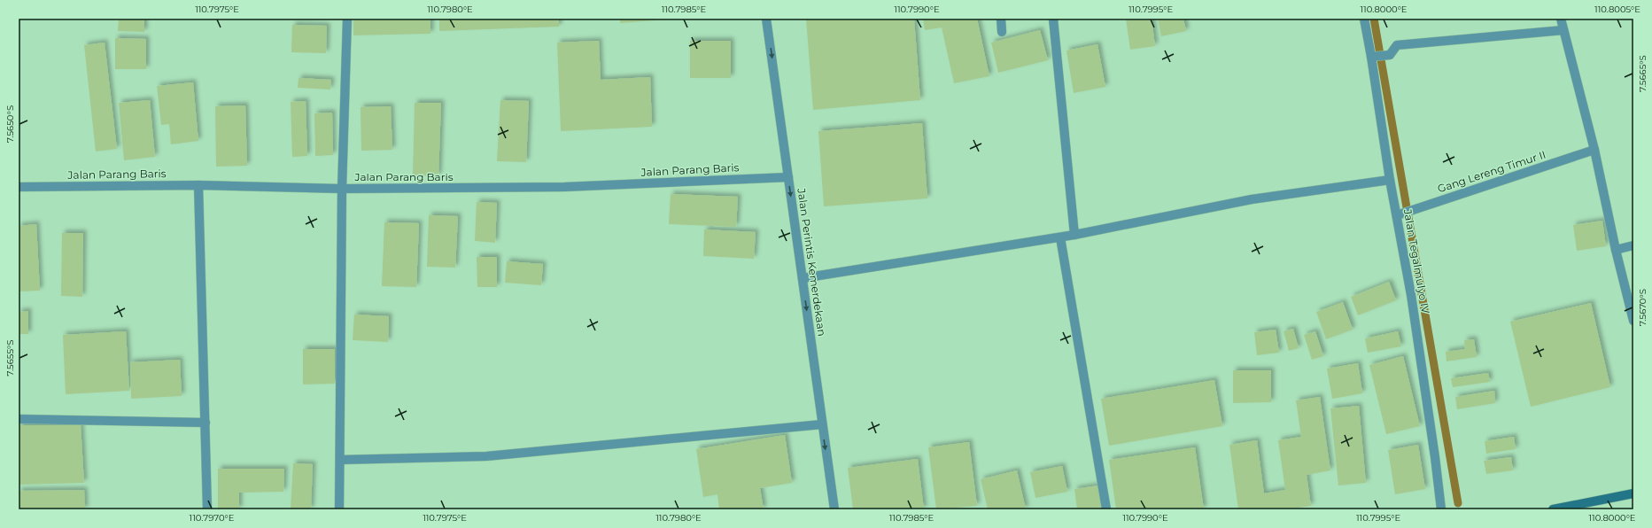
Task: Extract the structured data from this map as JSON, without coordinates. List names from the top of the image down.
{
  "streets": {
    "street": [
      "Jalan Parang Baris",
      "Gang Lereng Timur II",
      "Jalan Tegalmulyo IV",
      "Jalan Perintis Kemerdekaan"
    ]
  },
  "crossings": [
    ["Jalan Parang Baris", "Jalan Perintis Kemerdekaan"],
    ["Gang Lereng Timur II", "Jalan Tegalmulyo IV"]
  ],
  "one_way": ["Jalan Perintis Kemerdekaan"],
  "coordinates": [
    "110.7975°E",
    "110.7980°E",
    "110.7985°E",
    "110.7990°E",
    "110.7995°E",
    "110.8000°E",
    "110.8005°E",
    "7.5665°S",
    "7.5650°S",
    "7.5670°S",
    "7.5655°S",
    "110.7970°E"
  ]
}
